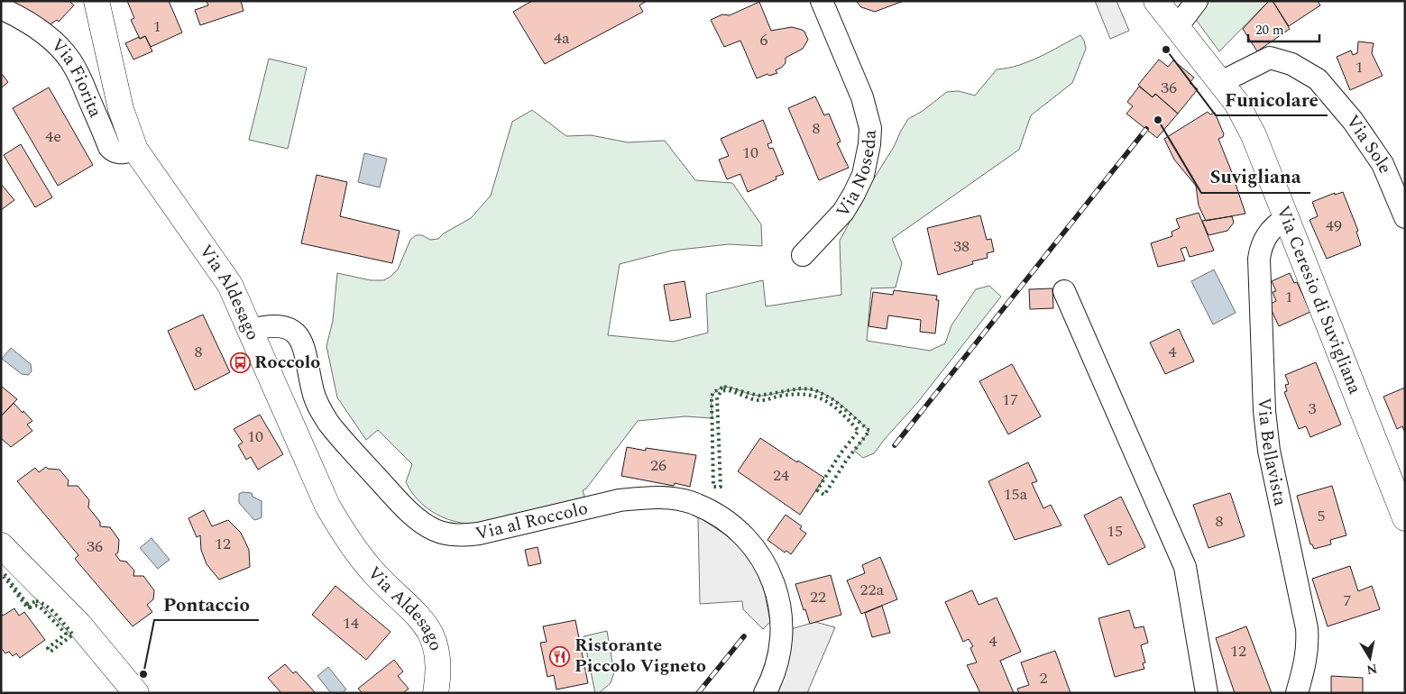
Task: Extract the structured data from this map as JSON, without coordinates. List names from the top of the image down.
{
  "streets": {
    "street": [
      "Via Fiorita",
      "Via Sole",
      "Via Noseda",
      "Via Aldesago",
      "Via Ceresio di Suvigliana",
      "Via Bellavista",
      "Via al Roccolo"
    ]
  },
  "crossings": [
    ["Via Fiorita", "Via Aldesago"],
    ["Via Sole", "Via Ceresio di Suvigliana"],
    ["Via Aldesago", "Via al Roccolo"],
    ["Via Ceresio di Suvigliana", "Via Bellavista"]
  ],
  "places": {
    "other": ["Funicolare", "Suvigliana", "Pontaccio"],
    "bus stop": ["Roccolo"],
    "restaurant": ["Ristorante Piccolo Vigneto"]
  },
  "house_numbers": [
    "1",
    "4a",
    "6",
    "1",
    "36",
    "8",
    "4e",
    "10",
    "49",
    "38",
    "1",
    "8",
    "4",
    "17",
    "3",
    "10",
    "26",
    "24",
    "15a",
    "5",
    "8",
    "15",
    "12",
    "36",
    "22a",
    "22",
    "7",
    "14",
    "4",
    "12",
    "2"
  ],
  "scale_bar": "20 m",
  "north": "bottom"
}
